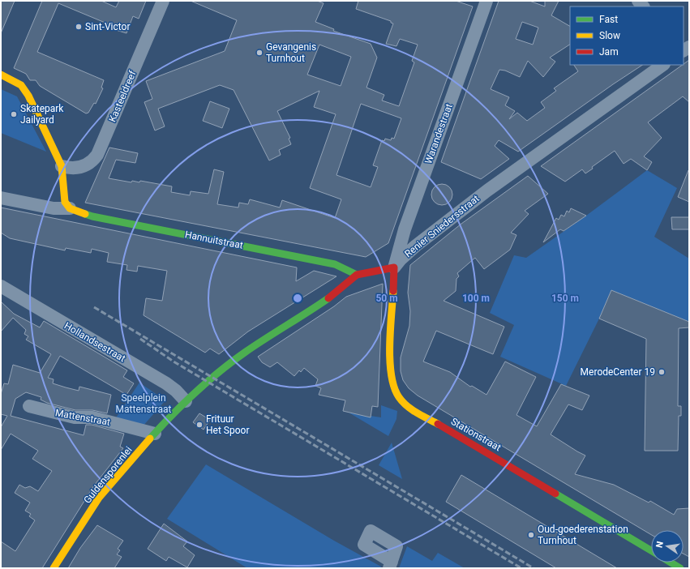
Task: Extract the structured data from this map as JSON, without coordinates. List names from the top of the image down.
{
  "streets": {
    "street": [
      "Kasteeldreef",
      "Warandestraat",
      "Renier Sniedersstraat",
      "Hannuitstraat",
      "Hollandsestraat",
      "Mattenstraat",
      "Stationstraat",
      "Guldensporenlei"
    ]
  },
  "crossings": [
    ["Warandestraat", "Renier Sniedersstraat"],
    ["Warandestraat", "Stationstraat"],
    ["Renier Sniedersstraat", "Stationstraat"],
    ["Hollandsestraat", "Guldensporenlei"],
    ["Mattenstraat", "Guldensporenlei"]
  ],
  "parks": ["Speelplein Mattenstraat"],
  "places": [
    "Sint-Victor",
    "Gevangenis Turnhout",
    "Skatepark Jailyard",
    "MerodeCenter 19",
    "Frituur Het Spoor",
    "Oud-goederenstation Turnhout"
  ],
  "legend": ["Fast", "Slow", "Jam"],
  "north": "left",
  "rings": ["50 m", "100 m", "150 m"]
}
